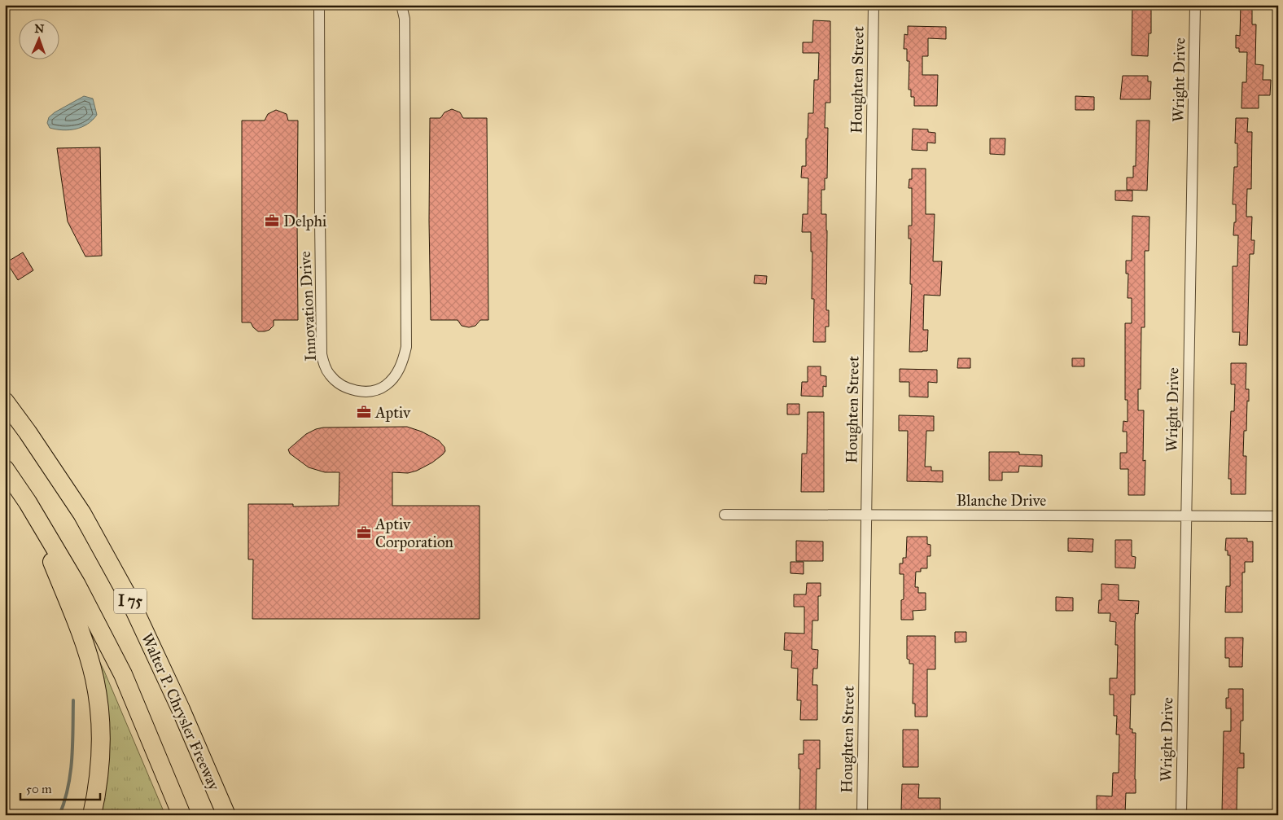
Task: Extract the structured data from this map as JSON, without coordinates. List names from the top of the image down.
{
  "streets": {
    "highway": ["I 75", "Walter P. Chrysler Freeway"],
    "street": [
      "Houghten Street",
      "Wright Drive",
      "Innovation Drive",
      "Blanche Drive"
    ]
  },
  "crossings": [
    ["Houghten Street", "Blanche Drive"],
    ["Wright Drive", "Blanche Drive"]
  ],
  "places": {
    "office": ["Delphi", "Aptiv", "Aptiv Corporation"]
  },
  "scale_bar": "50 m",
  "north": "top"
}
